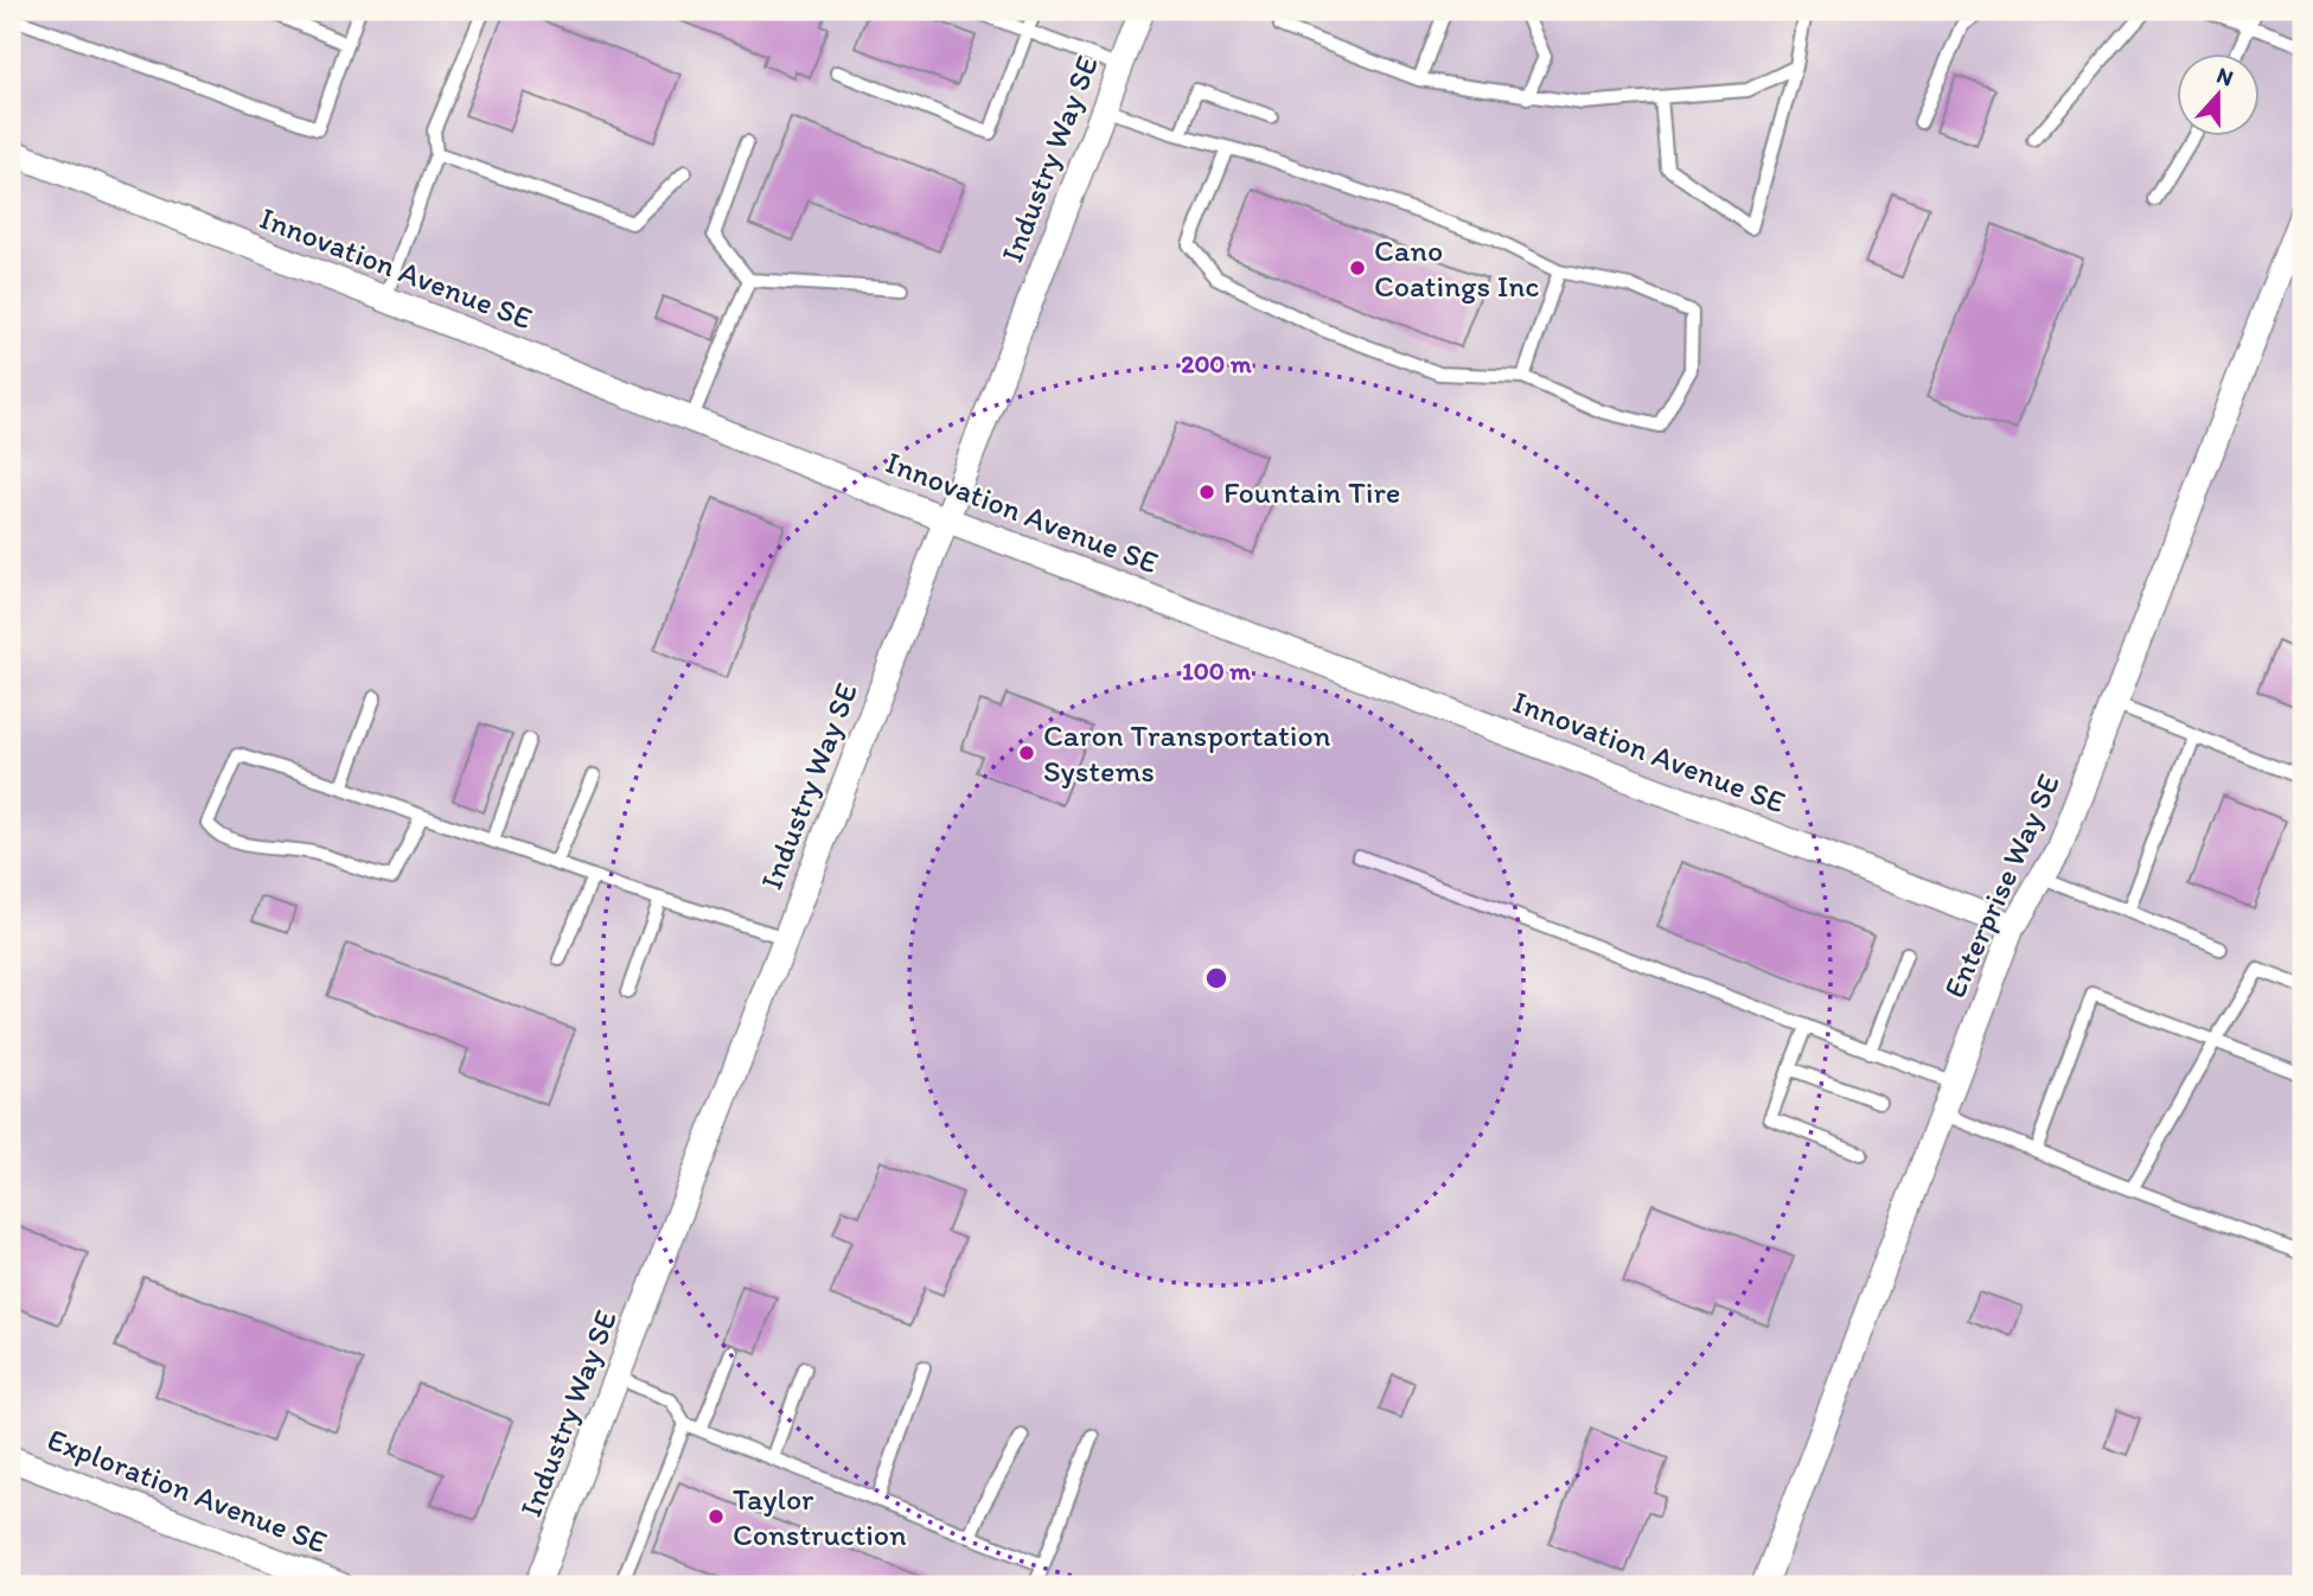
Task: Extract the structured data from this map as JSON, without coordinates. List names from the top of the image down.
{
  "streets": {
    "street": [
      "Industry Way SE",
      "Innovation Avenue SE",
      "Enterprise Way SE",
      "Exploration Avenue SE"
    ]
  },
  "crossings": [
    ["Industry Way SE", "Innovation Avenue SE"],
    ["Innovation Avenue SE", "Enterprise Way SE"]
  ],
  "places": [
    "Cano Coatings Inc",
    "Fountain Tire",
    "Caron Transportation Systems",
    "Taylor Construction"
  ],
  "north": "top",
  "rings": ["200 m", "100 m"]
}
